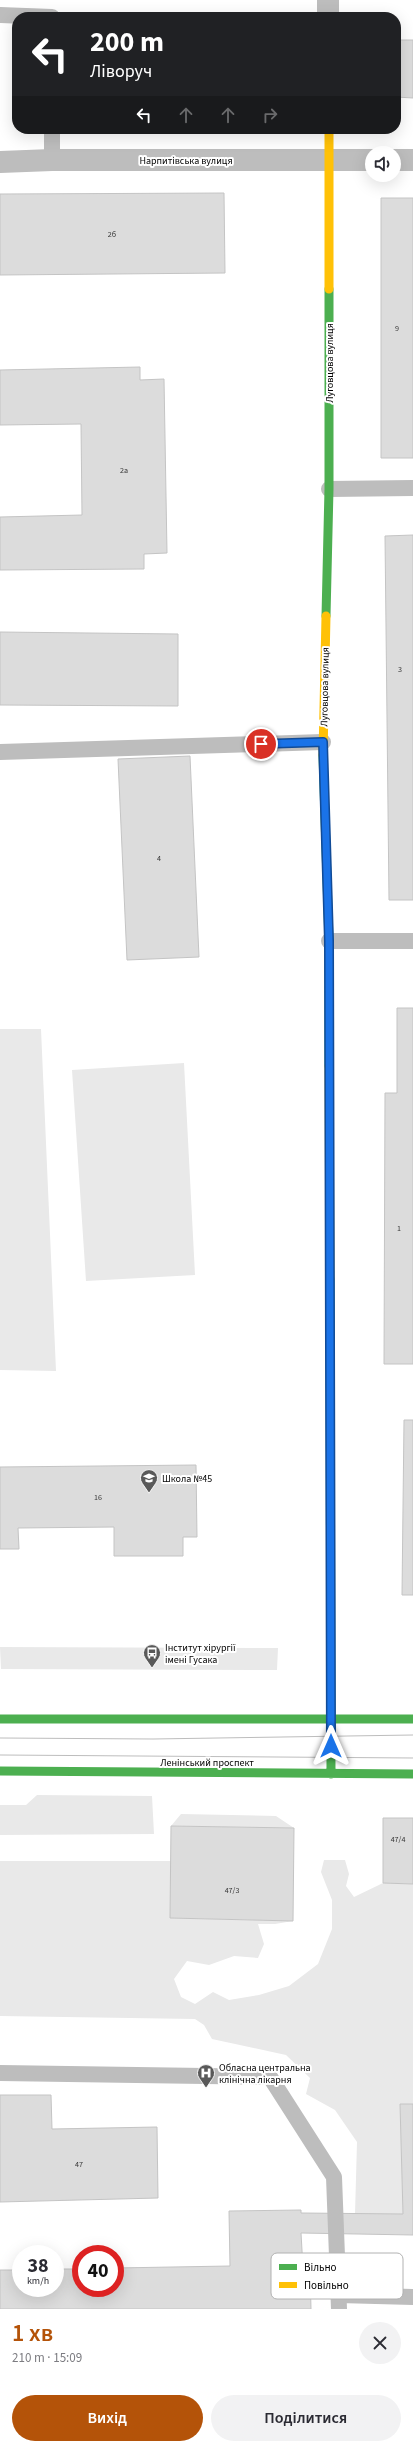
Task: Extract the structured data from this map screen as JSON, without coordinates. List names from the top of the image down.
{
  "streets": {
    "street": ["Нарпитівська вулиця", "Луговцова вулиця", "Ленінський проспект"]
  },
  "crossings": [
    ["Нарпитівська вулиця", "Луговцова вулиця"],
    ["Луговцова вулиця", "Ленінський проспект"]
  ],
  "places": {
    "school or university": ["Школа №45"],
    "bus stop": ["Інститут хірургії імені Гусака"],
    "hospital": ["Обласна центральна клінічна лікарня"]
  },
  "house_numbers": [
    "2б",
    "9",
    "2а",
    "3",
    "4",
    "1",
    "16",
    "47/4",
    "47/3",
    "47"
  ],
  "legend": ["Вільно", "Повільно"],
  "page": {
    "turn": ["200 m", "Ліворуч"],
    "speed": "38 km/h",
    "limit": "40",
    "heading": ["1 хв", "210 m · 15:09"],
    "buttons": ["Вихід", "Поділитися"]
  }
}
